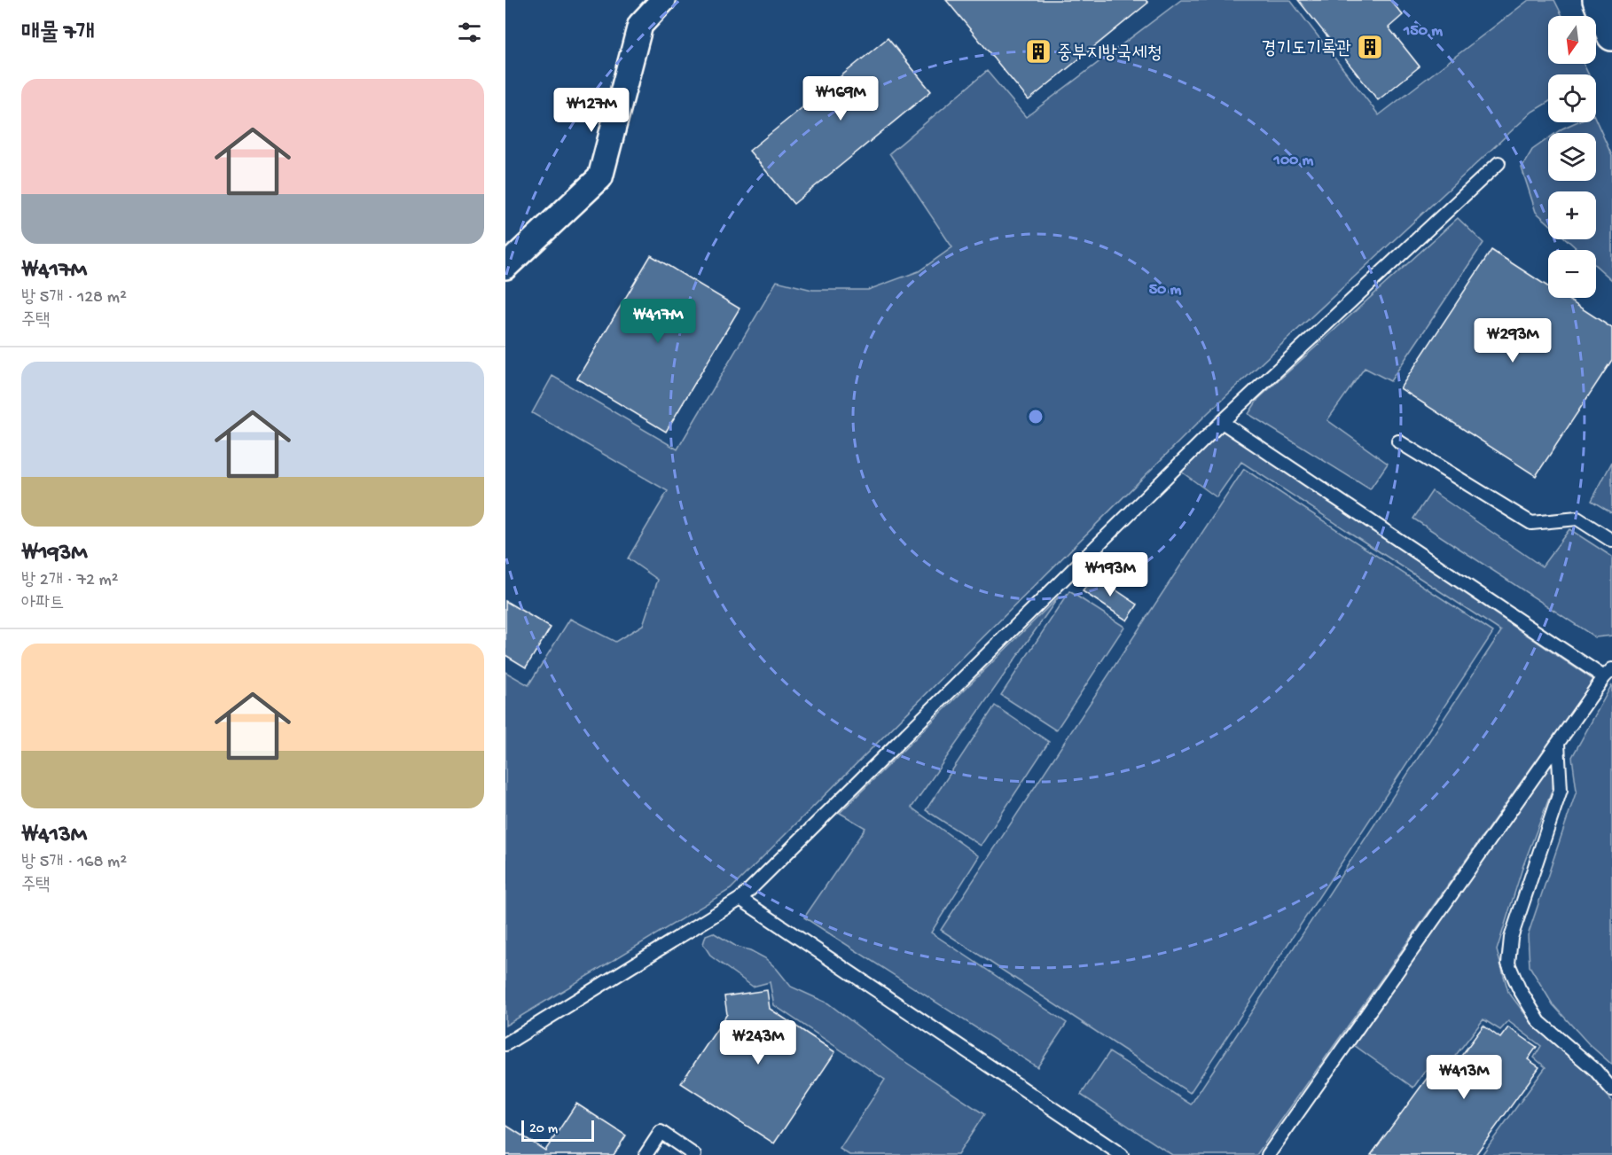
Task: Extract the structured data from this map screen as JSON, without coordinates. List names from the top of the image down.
{
  "places": {
    "building": ["경기도기록관", "중부지방국세청"]
  },
  "scale_bar": "20 m",
  "north": "bottom",
  "page": {
    "heading": "매물 7개",
    "map_buttons": ["+", "−"],
    "list": [
      {
        "name": "₩417M",
        "note": "방 5개 · 128 m² · 주택"
      },
      {
        "name": "₩193M",
        "note": "방 2개 · 72 m² · 아파트"
      },
      {
        "name": "₩413M",
        "note": "방 5개 · 168 m² · 주택"
      }
    ],
    "price": [
      "₩169M",
      "₩127M",
      "₩417M",
      "₩293M",
      "₩193M",
      "₩243M",
      "₩413M"
    ],
    "scale": "20 m"
  },
  "rings": ["150 m", "100 m", "50 m"]
}
